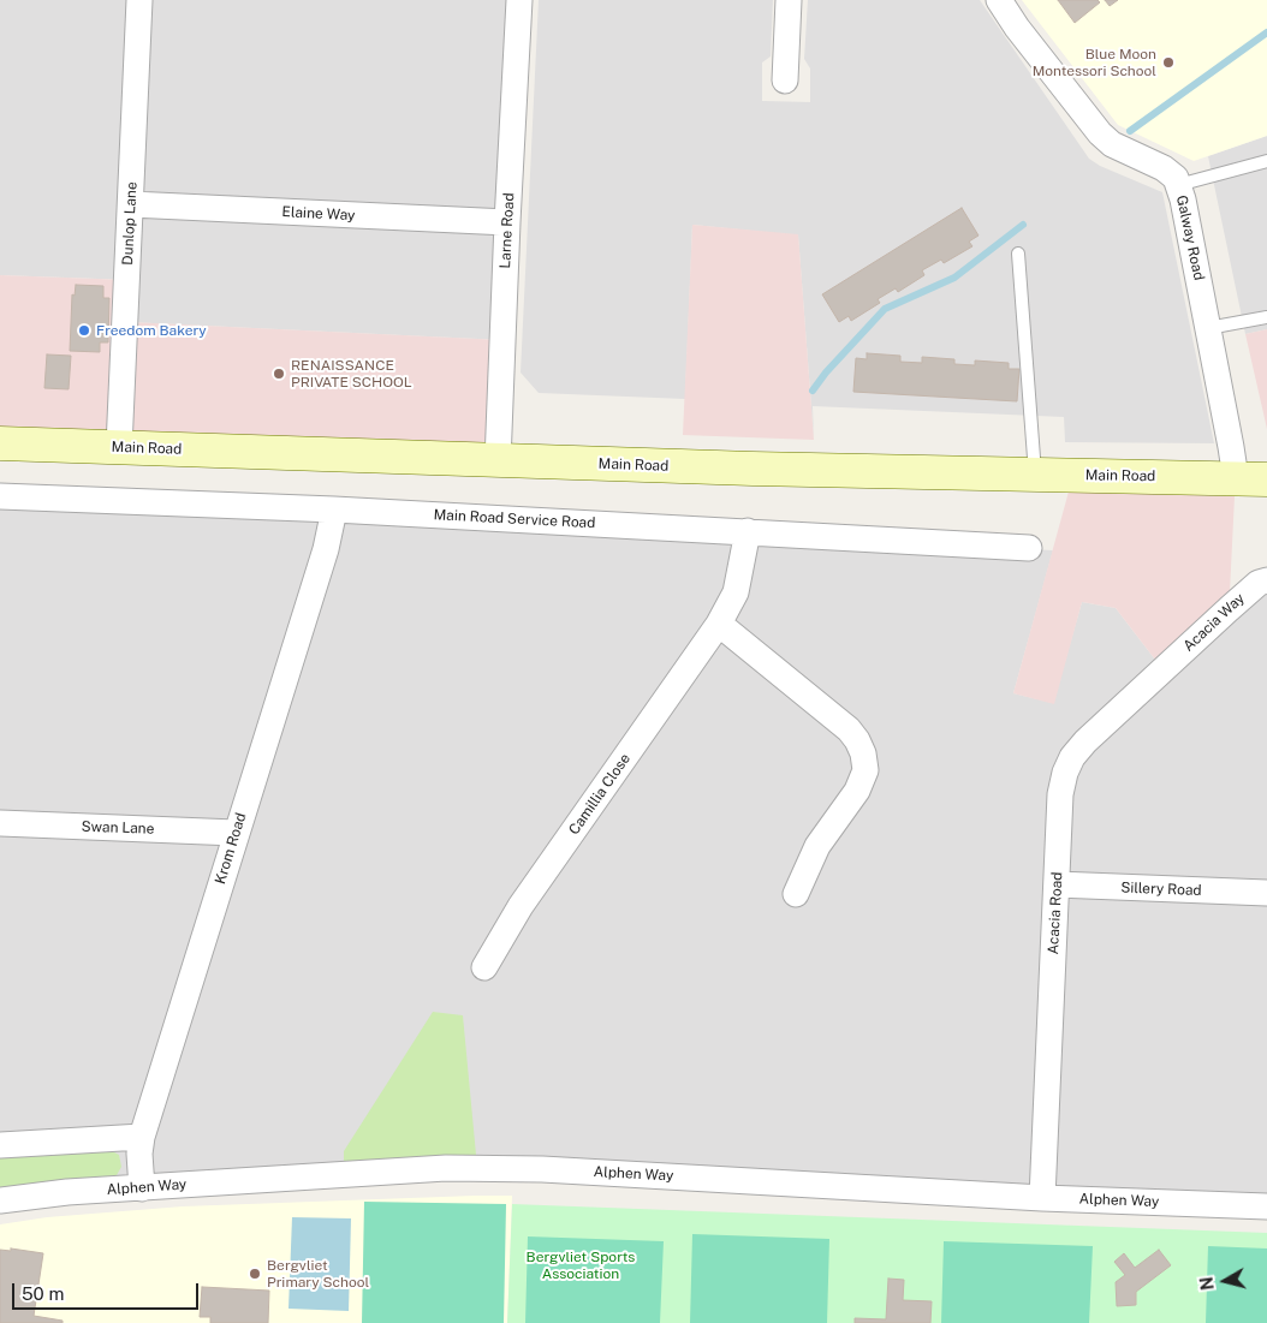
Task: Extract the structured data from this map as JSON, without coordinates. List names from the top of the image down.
{
  "streets": {
    "main road": ["Main Road"],
    "street": [
      "Elaine Way",
      "Dunlop Lane",
      "Larne Road",
      "Galway Road",
      "Main Road Service Road",
      "Acacia Way",
      "Camillia Close",
      "Swan Lane",
      "Krom Road",
      "Sillery Road",
      "Acacia Road",
      "Alphen Way"
    ]
  },
  "crossings": [
    ["Elaine Way", "Dunlop Lane"],
    ["Elaine Way", "Larne Road"],
    ["Dunlop Lane", "Main Road"],
    ["Larne Road", "Main Road"],
    ["Galway Road", "Main Road"],
    ["Main Road Service Road", "Camillia Close"],
    ["Main Road Service Road", "Krom Road"],
    ["Acacia Way", "Acacia Road"],
    ["Swan Lane", "Krom Road"],
    ["Krom Road", "Alphen Way"],
    ["Sillery Road", "Acacia Road"],
    ["Acacia Road", "Alphen Way"]
  ],
  "parks": ["Bergvliet Sports Association"],
  "places": [
    "Blue Moon Montessori School",
    "Freedom Bakery",
    "RENAISSANCE PRIVATE SCHOOL",
    "Bergvliet Primary School"
  ],
  "scale_bar": "50 m",
  "north": "left"
}
